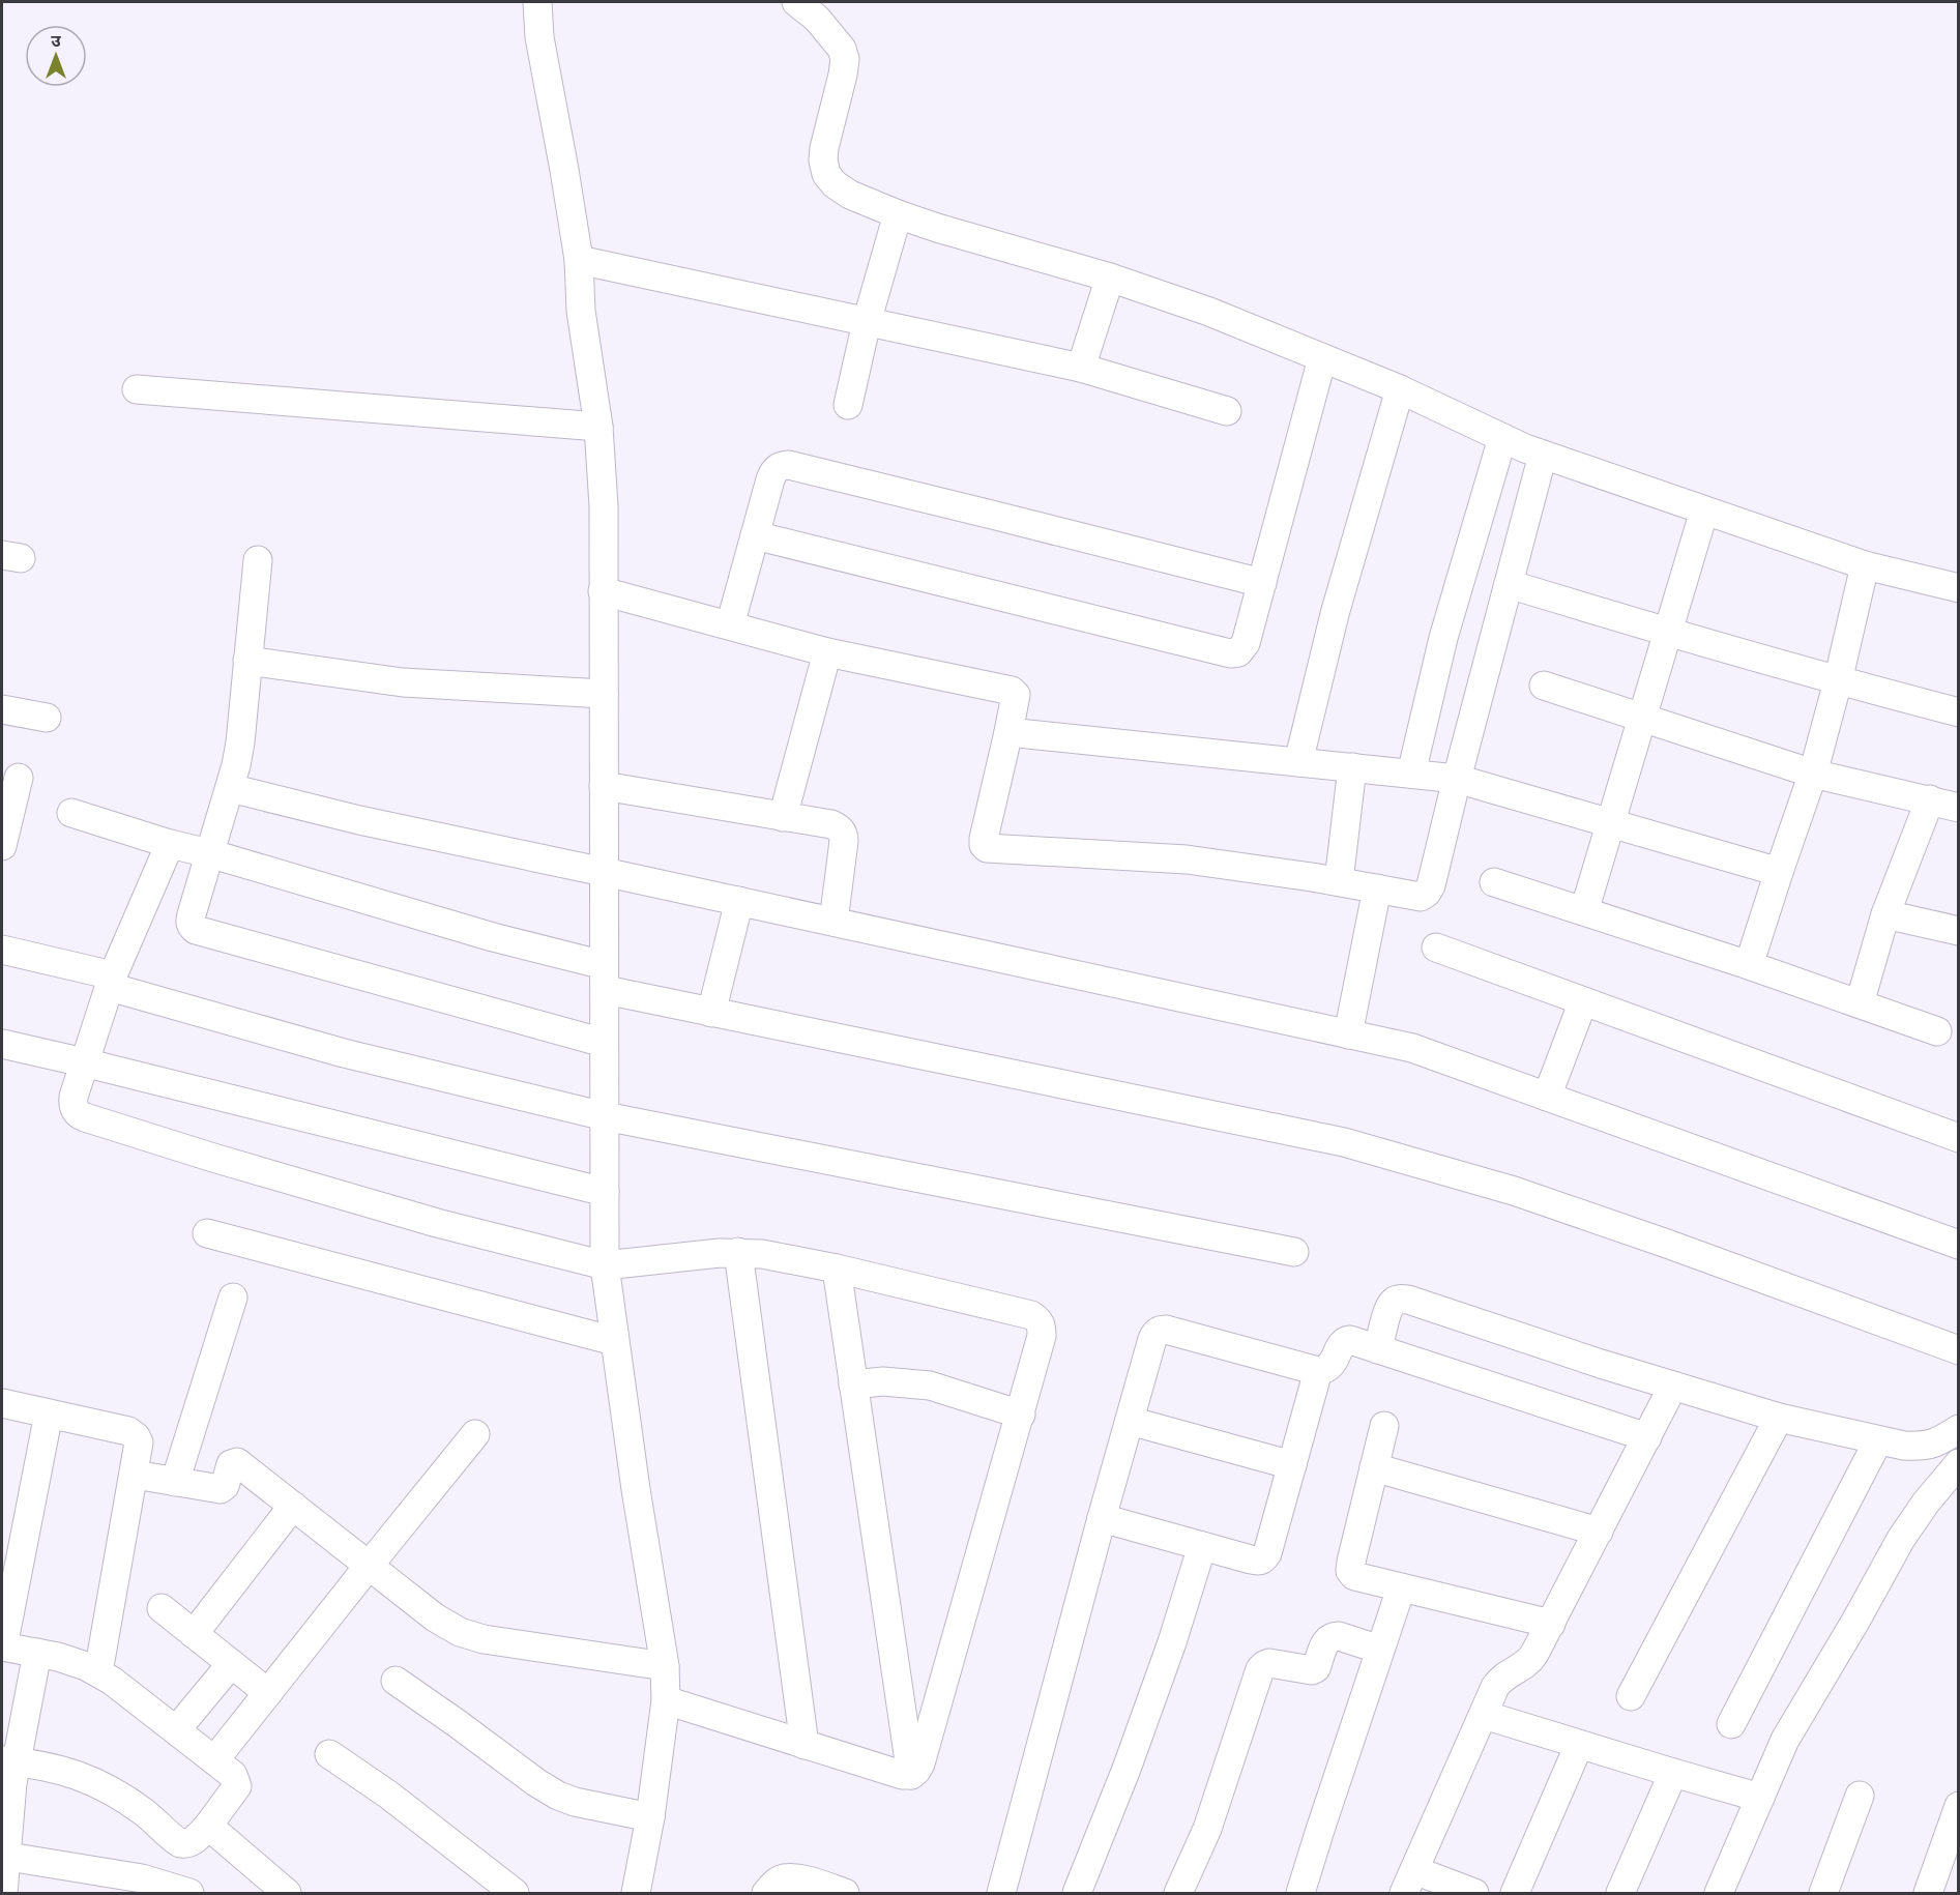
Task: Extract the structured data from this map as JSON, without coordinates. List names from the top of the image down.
{
  "north": "top"
}
